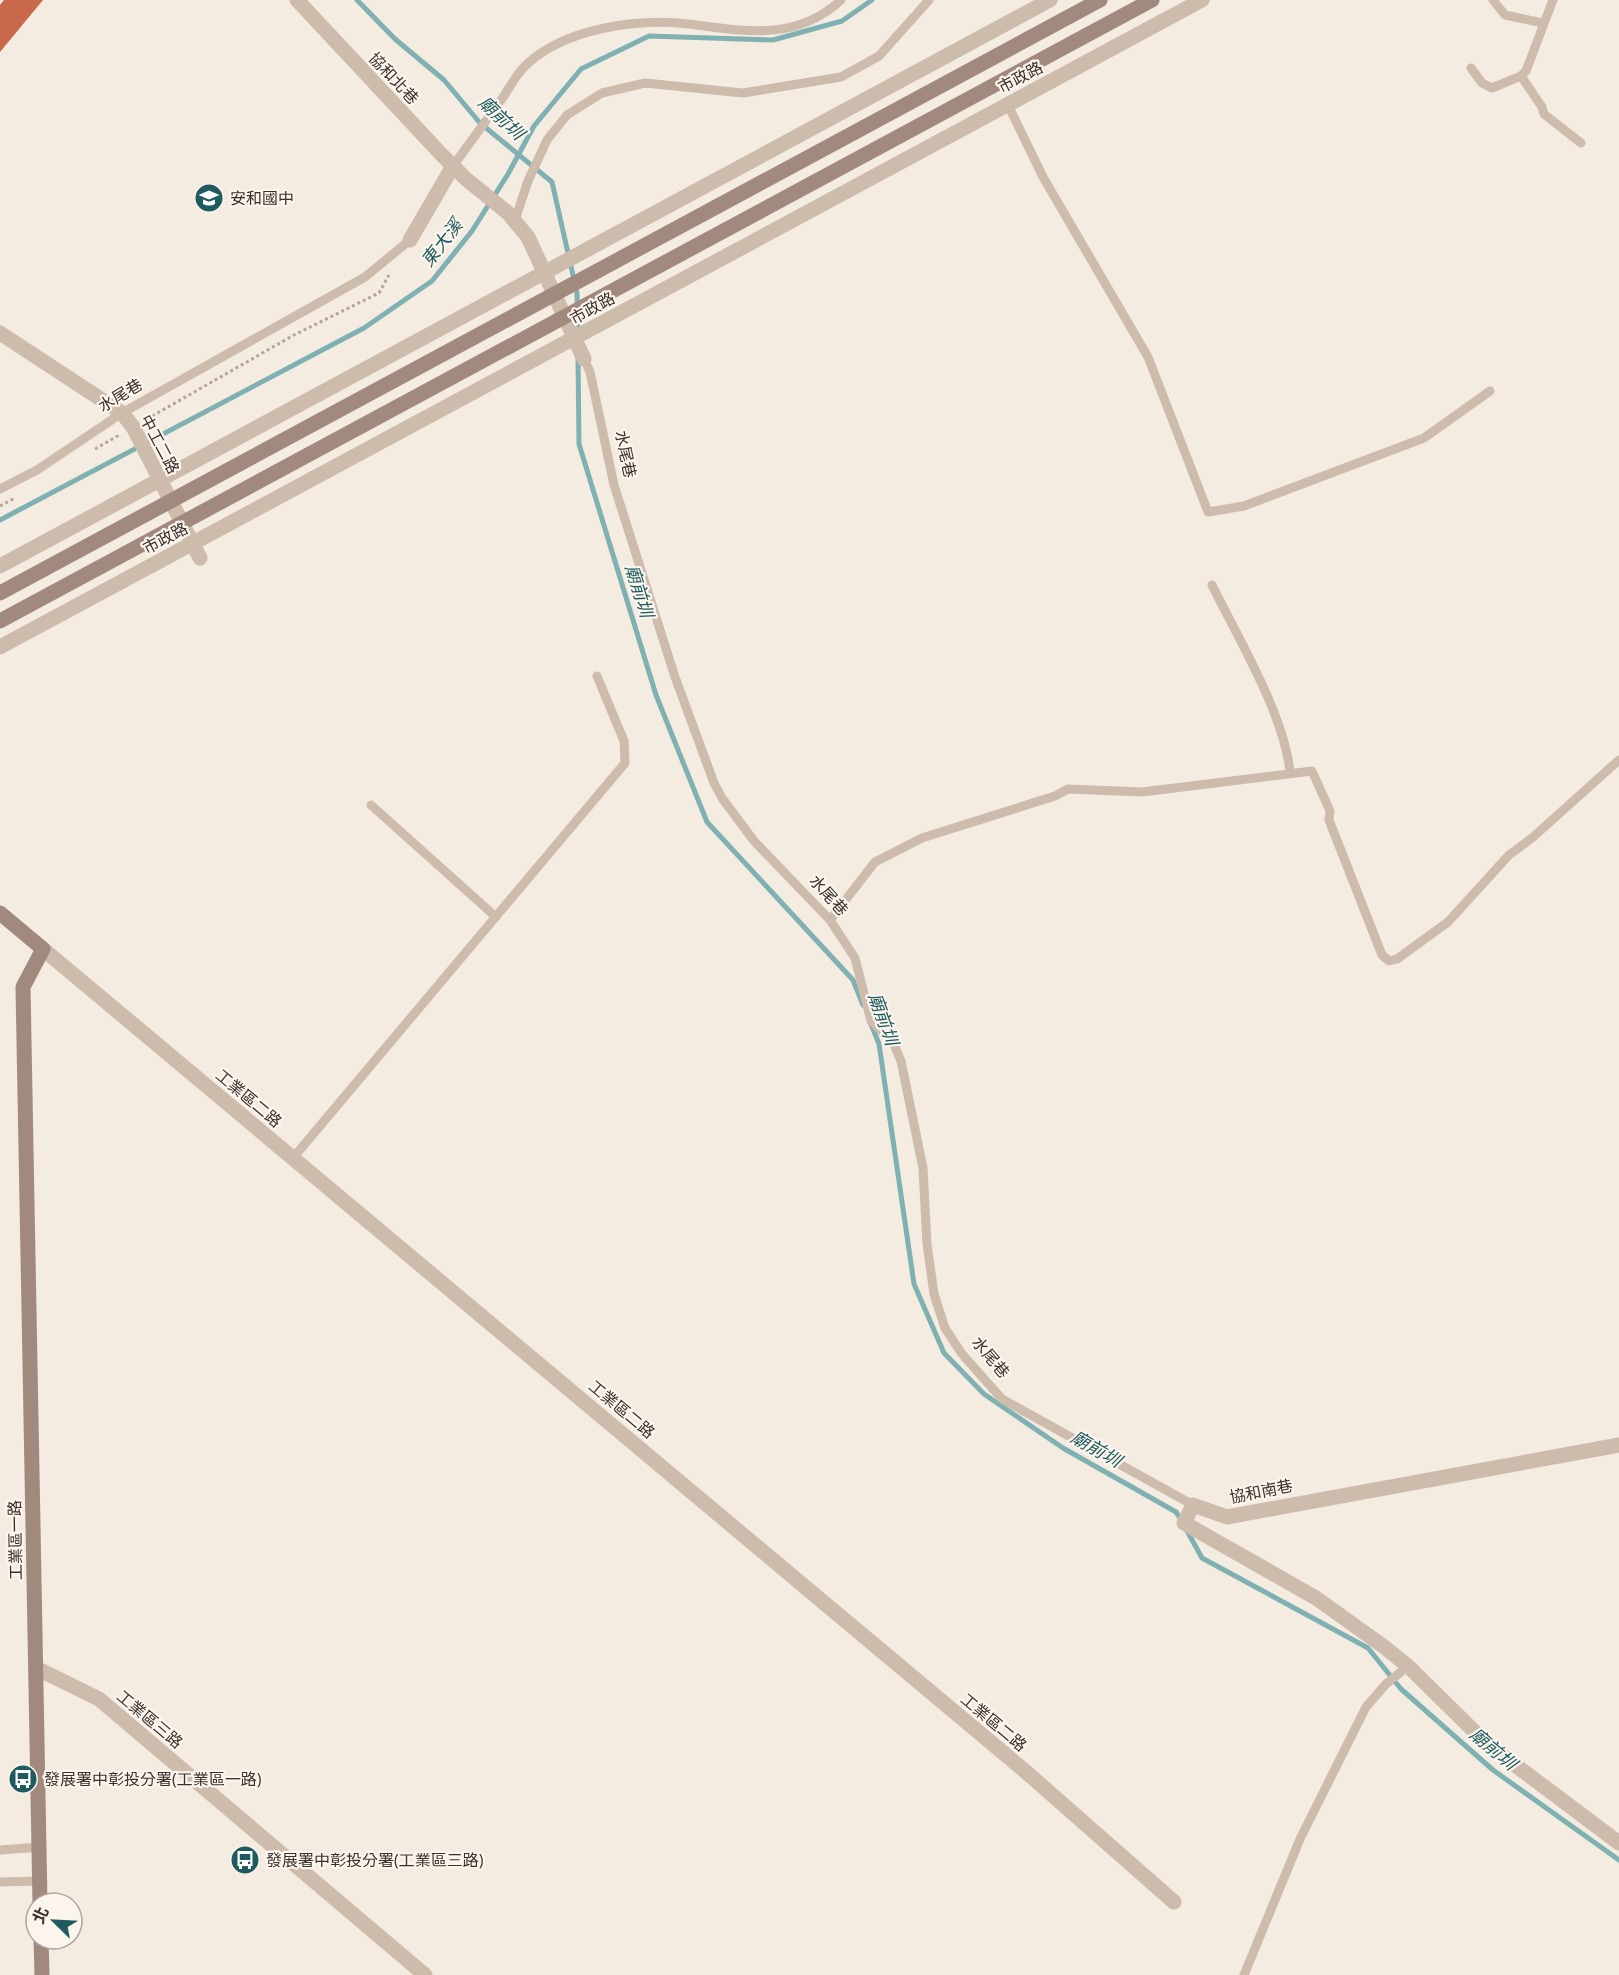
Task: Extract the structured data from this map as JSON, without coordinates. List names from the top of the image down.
{
  "streets": {
    "street": [
      "市政路",
      "協和北巷",
      "水尾巷",
      "中工二路",
      "工業區二路",
      "協和南巷",
      "工業區一路",
      "工業區三路"
    ]
  },
  "crossings": [
    ["市政路", "水尾巷"],
    ["市政路", "中工二路"],
    ["協和北巷", "水尾巷"],
    ["水尾巷", "中工二路"],
    ["水尾巷", "協和南巷"],
    ["工業區二路", "工業區一路"],
    ["工業區一路", "工業區三路"]
  ],
  "water": ["廟前圳", "東大溪"],
  "places": {
    "school or university": ["安和國中"],
    "bus stop": ["發展署中彰投分署(工業區一路)", "發展署中彰投分署(工業區三路)"]
  },
  "north": "top left"
}
